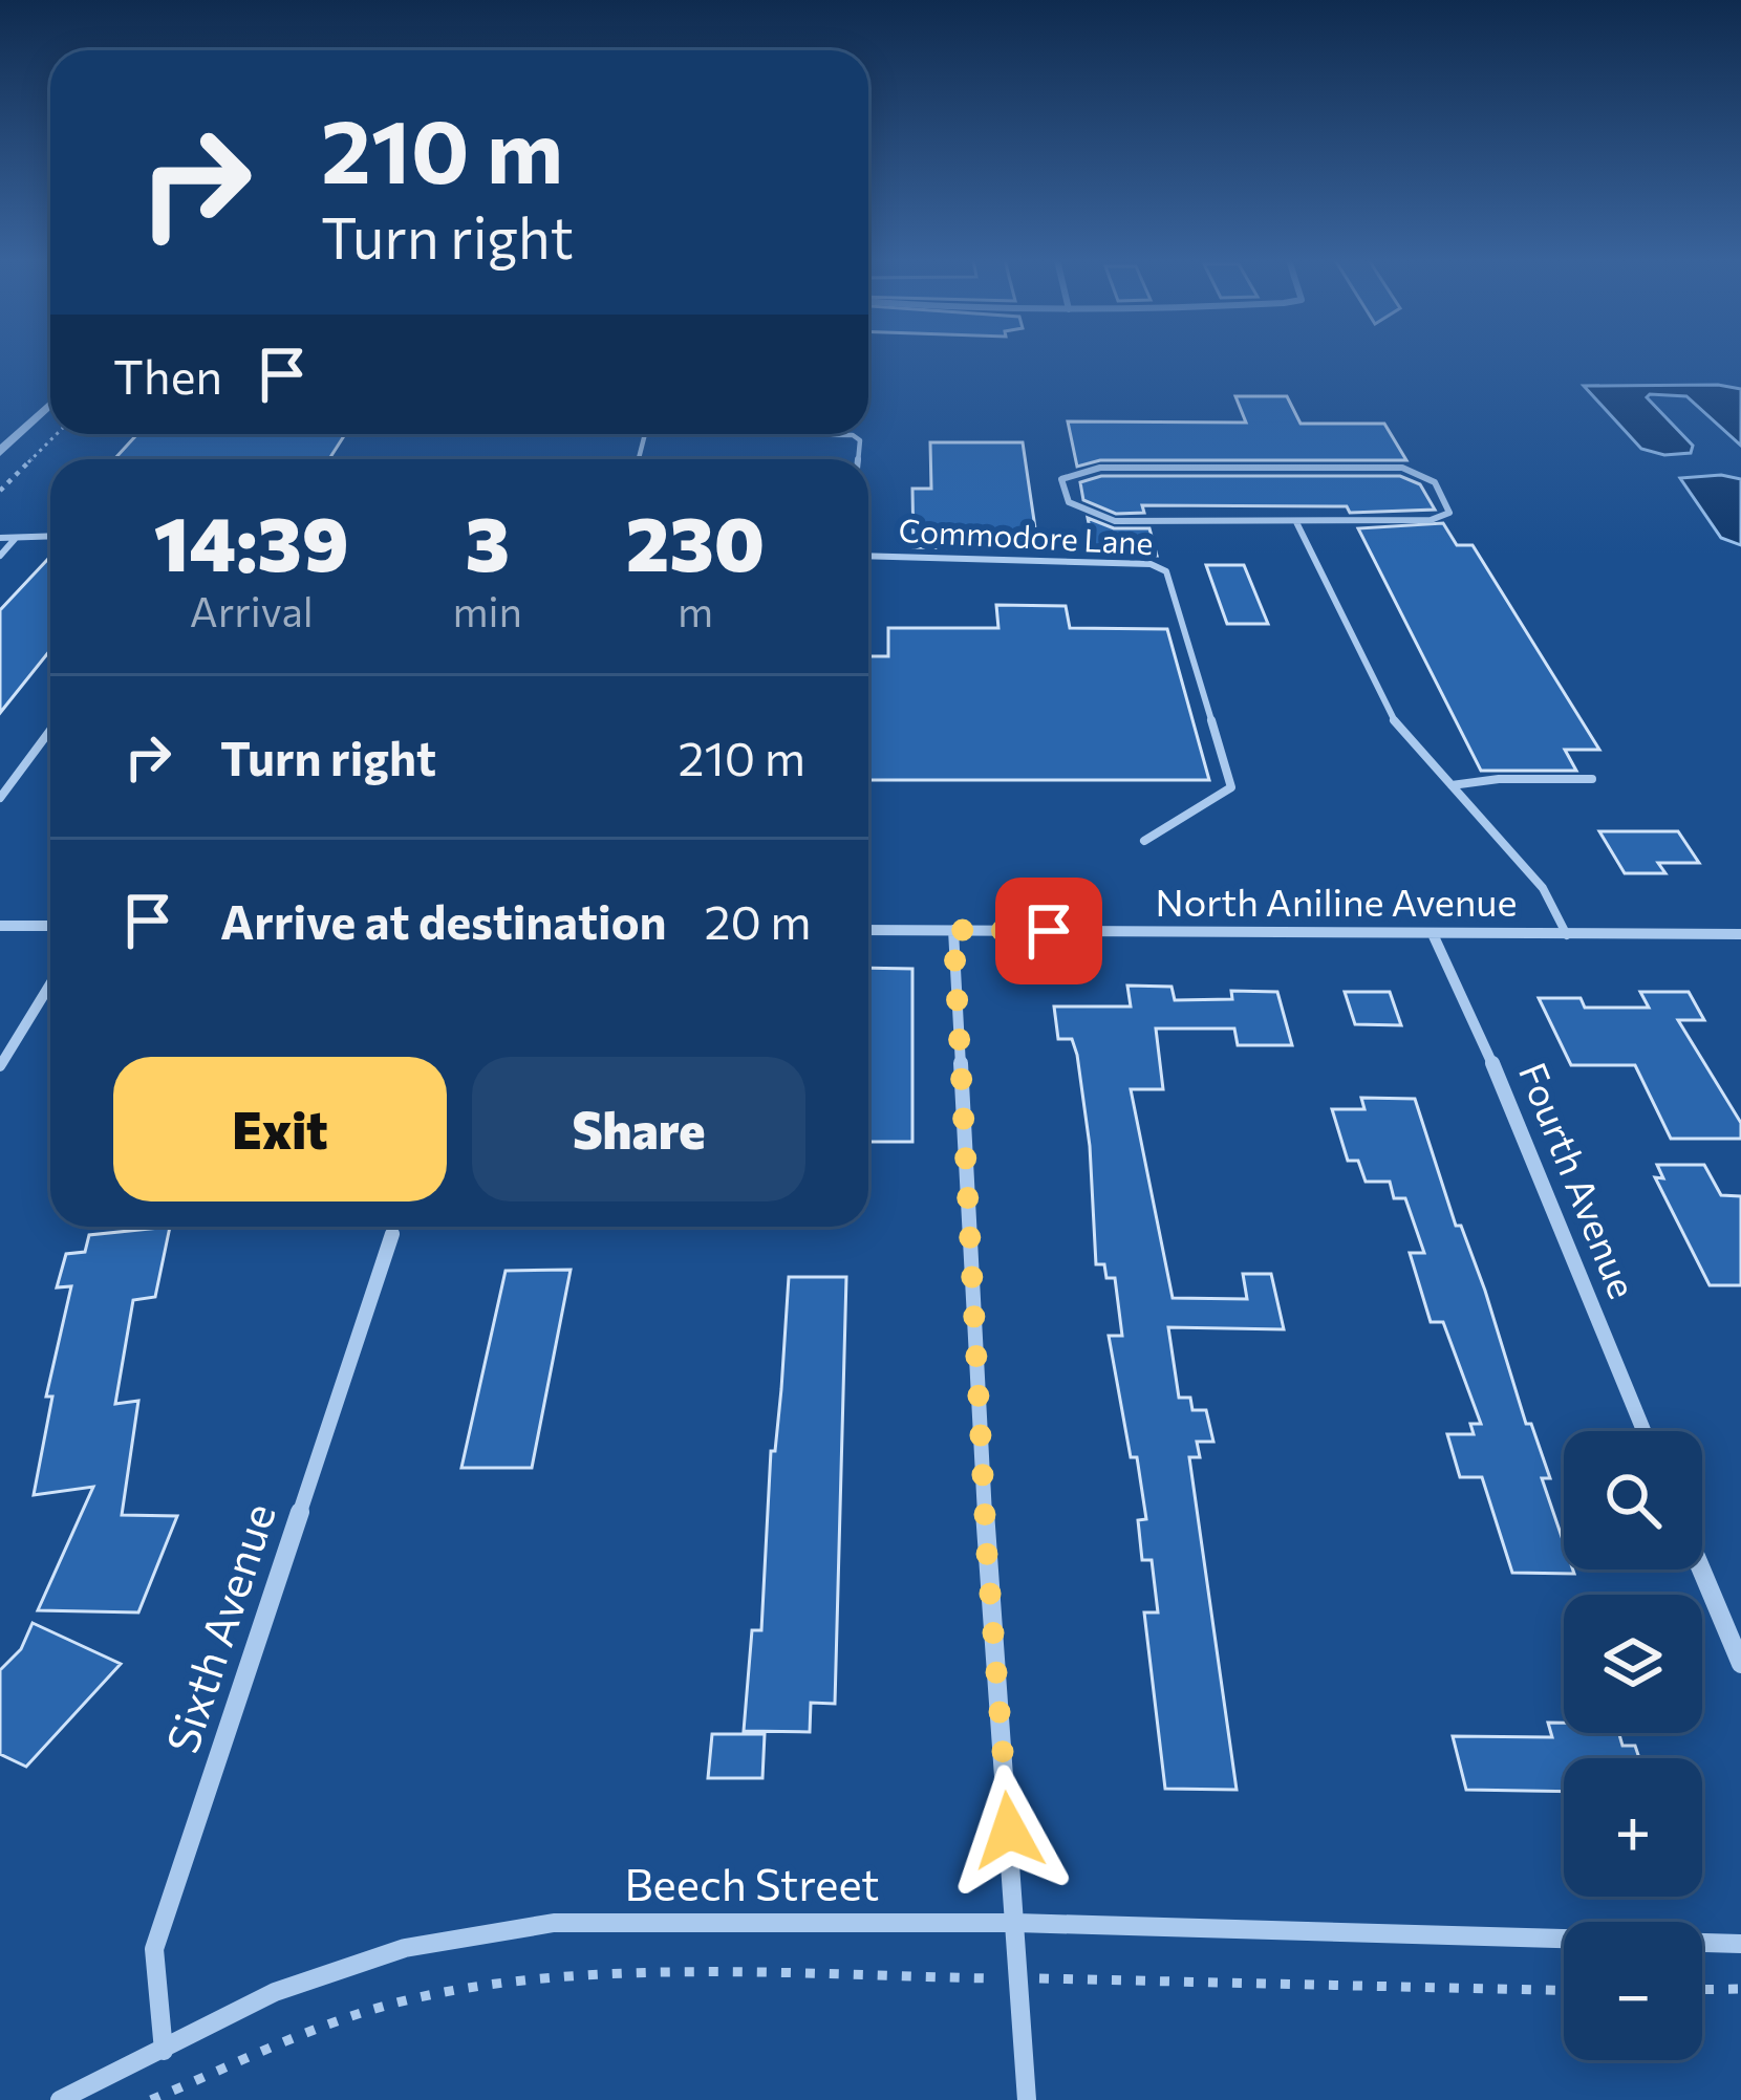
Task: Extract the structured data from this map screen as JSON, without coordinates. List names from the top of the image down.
{
  "streets": {
    "street": [
      "North Aniline Avenue",
      "Fourth Avenue",
      "Sixth Avenue",
      "Beech Street"
    ],
    "lane": ["Commodore Lane"]
  },
  "crossings": [
    ["North Aniline Avenue", "Fourth Avenue"],
    ["Sixth Avenue", "Beech Street"]
  ],
  "page": {
    "turn": ["210 m", "Turn right"],
    "then": "Then",
    "eta": [
      "14:39",
      "Arrival",
      "3",
      "min",
      "230",
      "m"
    ],
    "list": [
      {
        "name": "Turn right",
        "value": "210 m"
      },
      {
        "name": "Arrive at destination",
        "value": "20 m"
      }
    ],
    "buttons": ["Exit", "Share"],
    "map_buttons": ["+", "−"]
  }
}
